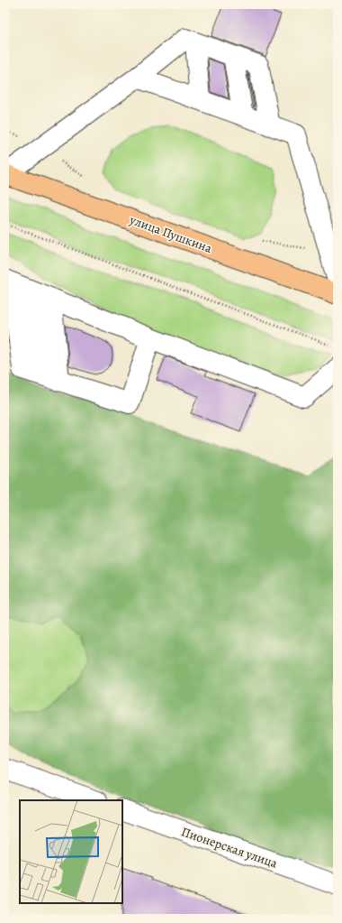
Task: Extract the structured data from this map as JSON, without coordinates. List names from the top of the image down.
{
  "streets": {
    "main road": ["улица Пушкина"],
    "street": ["Пионерская улица"]
  }
}
